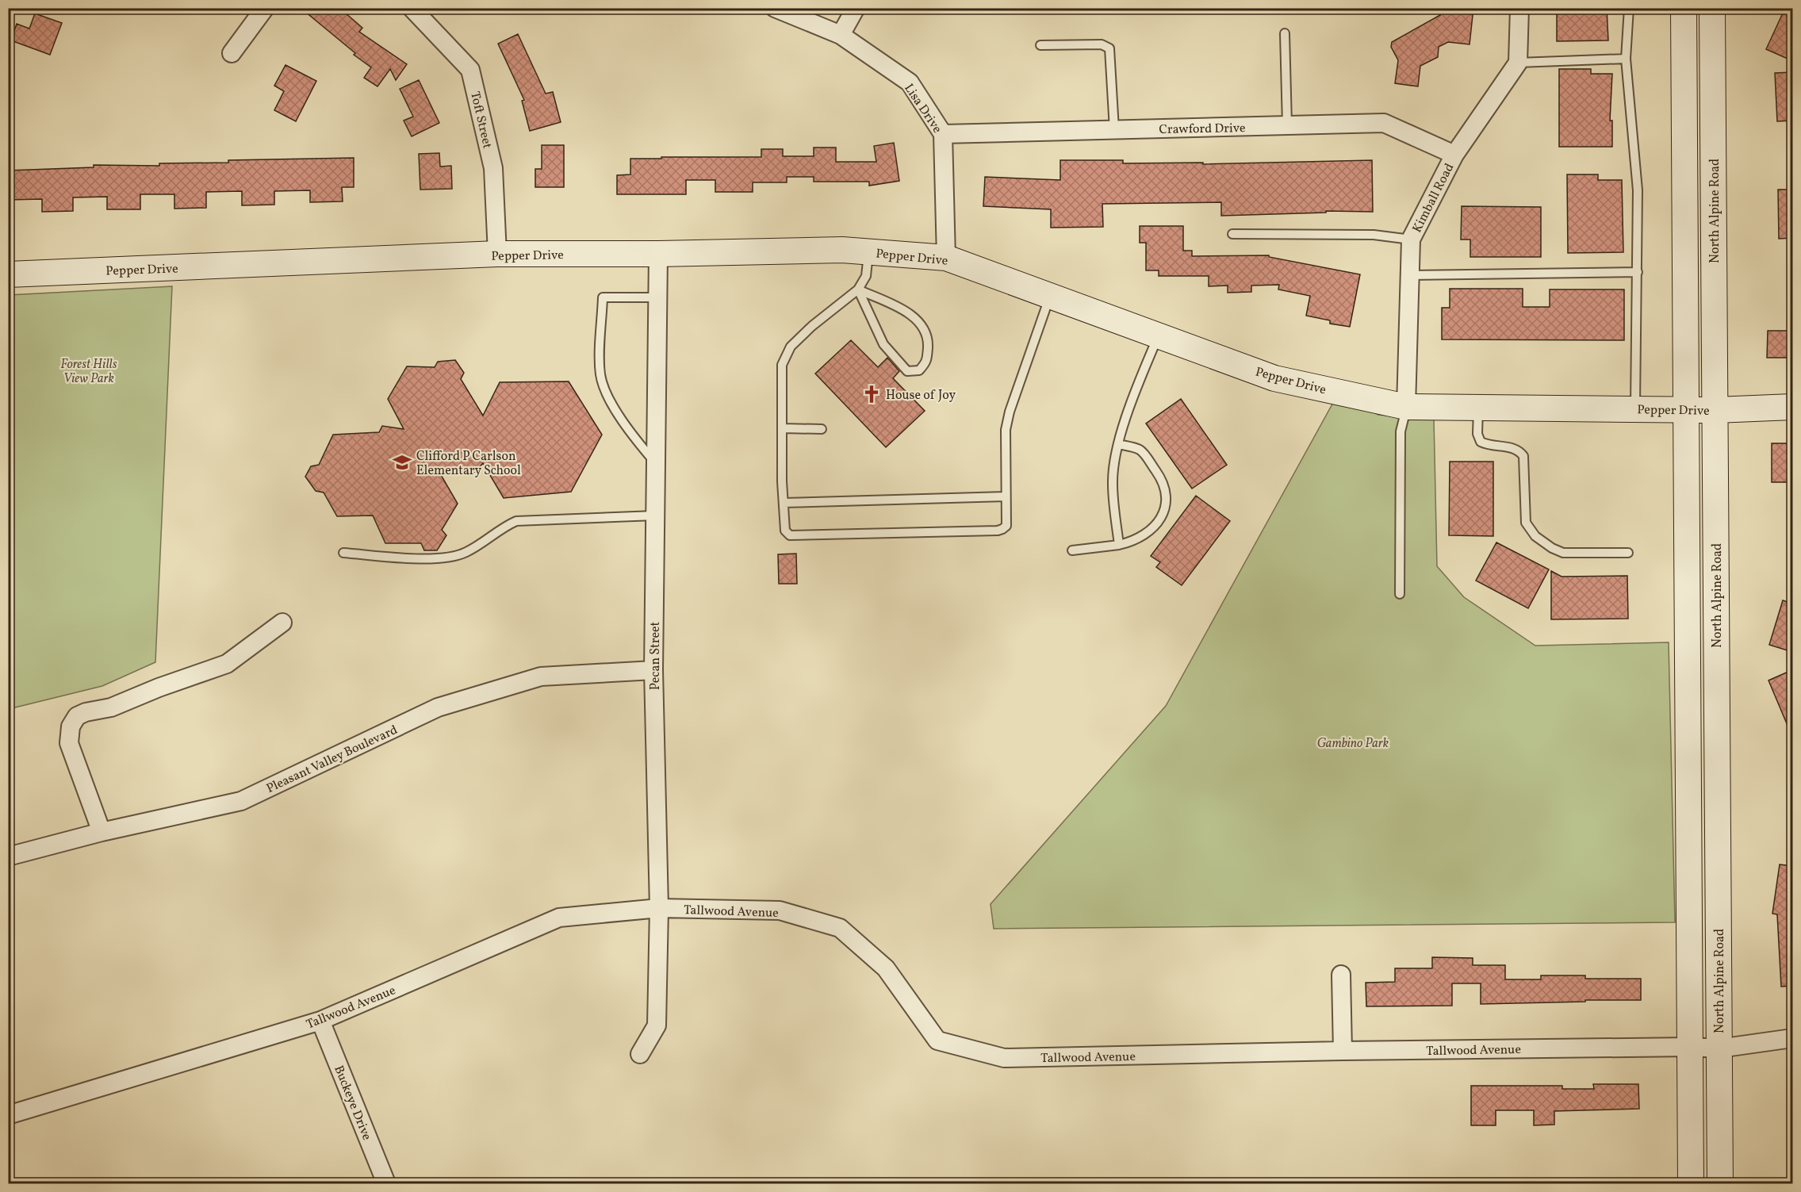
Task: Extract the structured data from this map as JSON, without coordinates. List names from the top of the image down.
{
  "streets": {
    "main road": ["North Alpine Road", "Pepper Drive"],
    "street": [
      "Lisa Drive",
      "Toft Street",
      "Crawford Drive",
      "Kimball Road",
      "Pecan Street",
      "Pleasant Valley Boulevard",
      "Tallwood Avenue",
      "Buckeye Drive"
    ]
  },
  "crossings": [
    ["Lisa Drive", "Crawford Drive"],
    ["Lisa Drive", "Pepper Drive"],
    ["Toft Street", "Pepper Drive"],
    ["Crawford Drive", "Kimball Road"],
    ["Kimball Road", "Pepper Drive"],
    ["North Alpine Road", "Pepper Drive"],
    ["North Alpine Road", "Tallwood Avenue"],
    ["Pepper Drive", "Pecan Street"],
    ["Pecan Street", "Pleasant Valley Boulevard"],
    ["Pecan Street", "Tallwood Avenue"],
    ["Tallwood Avenue", "Buckeye Drive"]
  ],
  "parks": ["Forest Hills View Park", "Gambino Park"],
  "places": {
    "church": ["House of Joy"],
    "school or university": ["Clifford P Carlson Elementary School"]
  }
}
